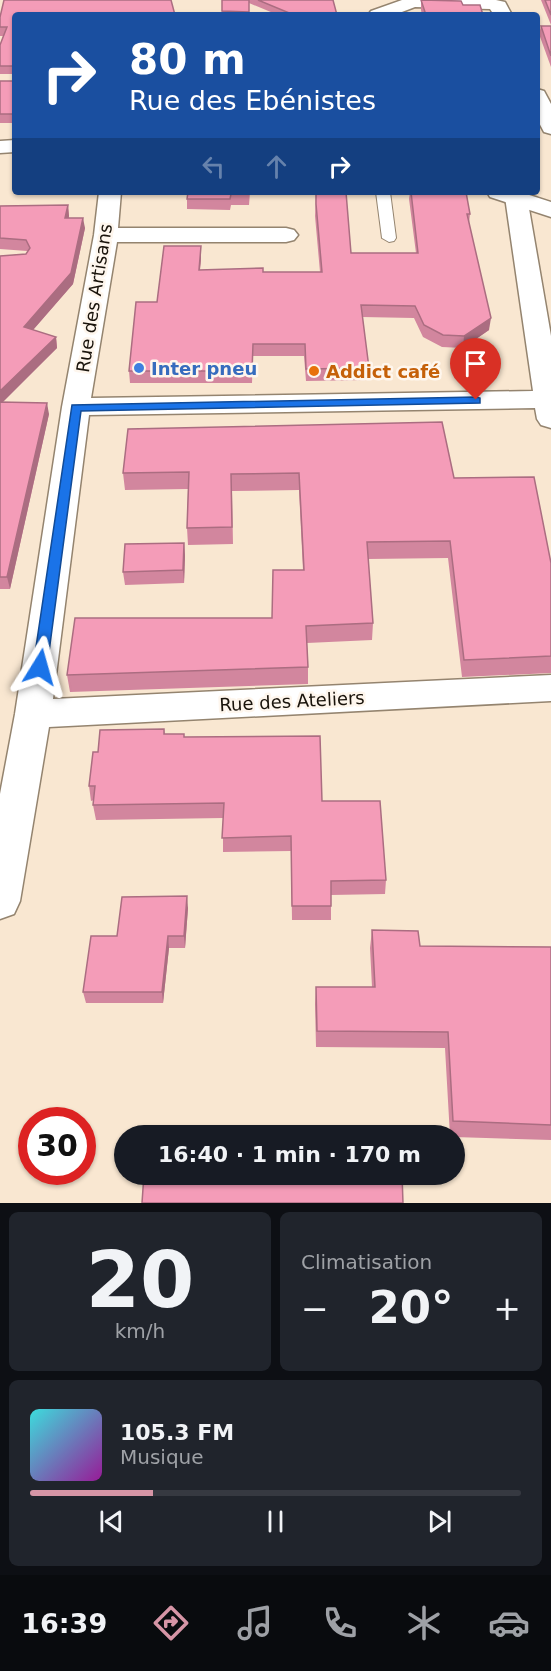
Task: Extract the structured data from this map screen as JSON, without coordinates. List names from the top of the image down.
{
  "streets": {
    "street": ["Rue des Artisans", "Rue des Ateliers"]
  },
  "crossings": [
    ["Rue des Artisans", "Rue des Ateliers"]
  ],
  "places": ["Inter pneu", "Addict café"],
  "page": {
    "turn": ["80 m", "Rue des Ebénistes"],
    "limit": "30",
    "trip": "16:40 · 1 min · 170 m",
    "tile": [
      ["20", "km/h"],
      "Climatisation"
    ],
    "heat": ["−", "20°", "+"],
    "song": ["105.3 FM", "Musique"],
    "tabs": "16:39"
  }
}
